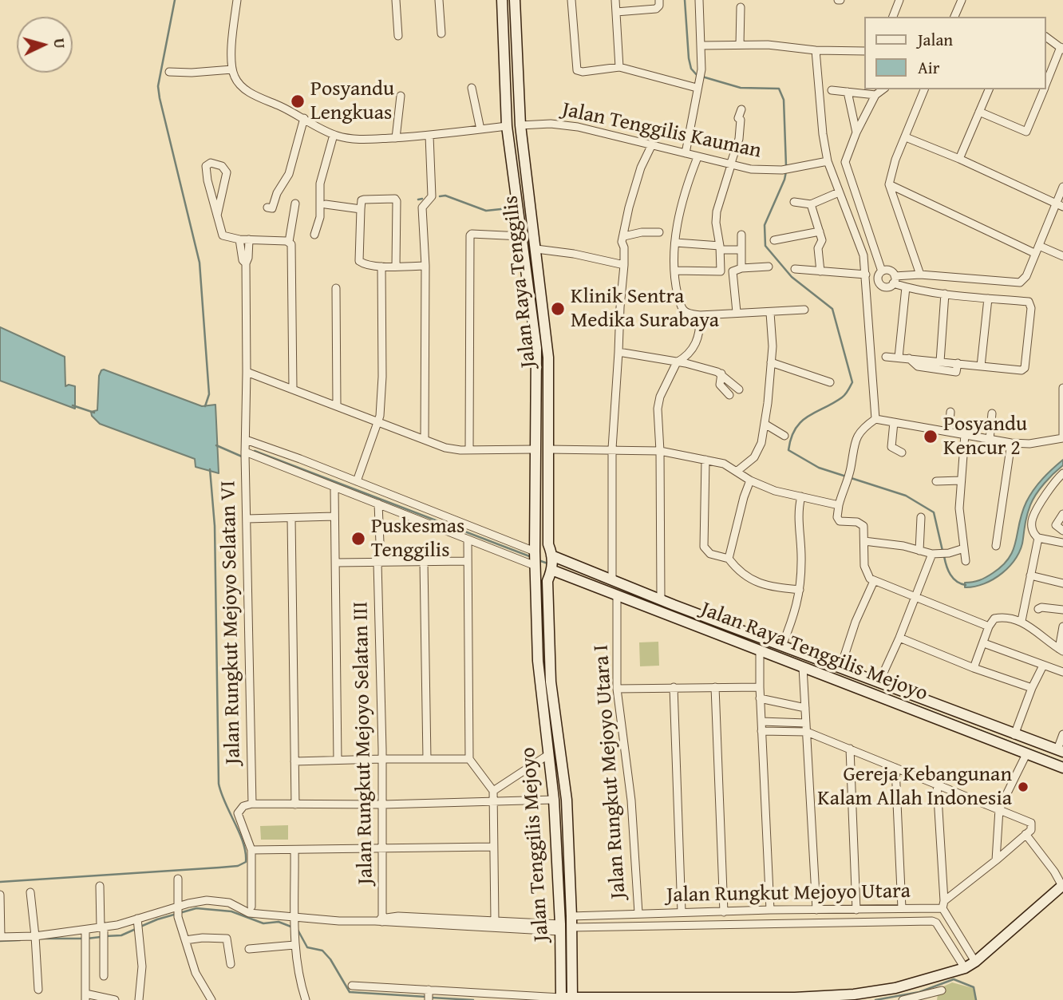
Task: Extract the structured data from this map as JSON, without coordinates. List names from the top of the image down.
{
  "streets": {
    "main road": ["Jalan Raya Tenggilis", "Jalan Raya Tenggilis Mejoyo", "Jalan Tenggilis Mejoyo"],
    "street": [
      "Jalan Tenggilis Kauman",
      "Jalan Rungkut Mejoyo Selatan VI",
      "Jalan Rungkut Mejoyo Selatan III",
      "Jalan Rungkut Mejoyo Utara I",
      "Jalan Rungkut Mejoyo Utara"
    ]
  },
  "crossings": [
    ["Jalan Tenggilis Kauman", "Jalan Raya Tenggilis"],
    ["Jalan Raya Tenggilis", "Jalan Raya Tenggilis Mejoyo"],
    ["Jalan Raya Tenggilis", "Jalan Tenggilis Mejoyo"],
    ["Jalan Raya Tenggilis Mejoyo", "Jalan Rungkut Mejoyo Utara I"],
    ["Jalan Raya Tenggilis Mejoyo", "Jalan Tenggilis Mejoyo"],
    ["Jalan Rungkut Mejoyo Utara I", "Jalan Rungkut Mejoyo Utara"],
    ["Jalan Tenggilis Mejoyo", "Jalan Rungkut Mejoyo Utara"]
  ],
  "places": [
    "Posyandu Lengkuas",
    "Klinik Sentra Medika Surabaya",
    "Posyandu Kencur 2",
    "Puskesmas Tenggilis",
    "Gereja Kebangunan Kalam Allah Indonesia"
  ],
  "legend": ["Jalan", "Air"],
  "north": "right"
}
